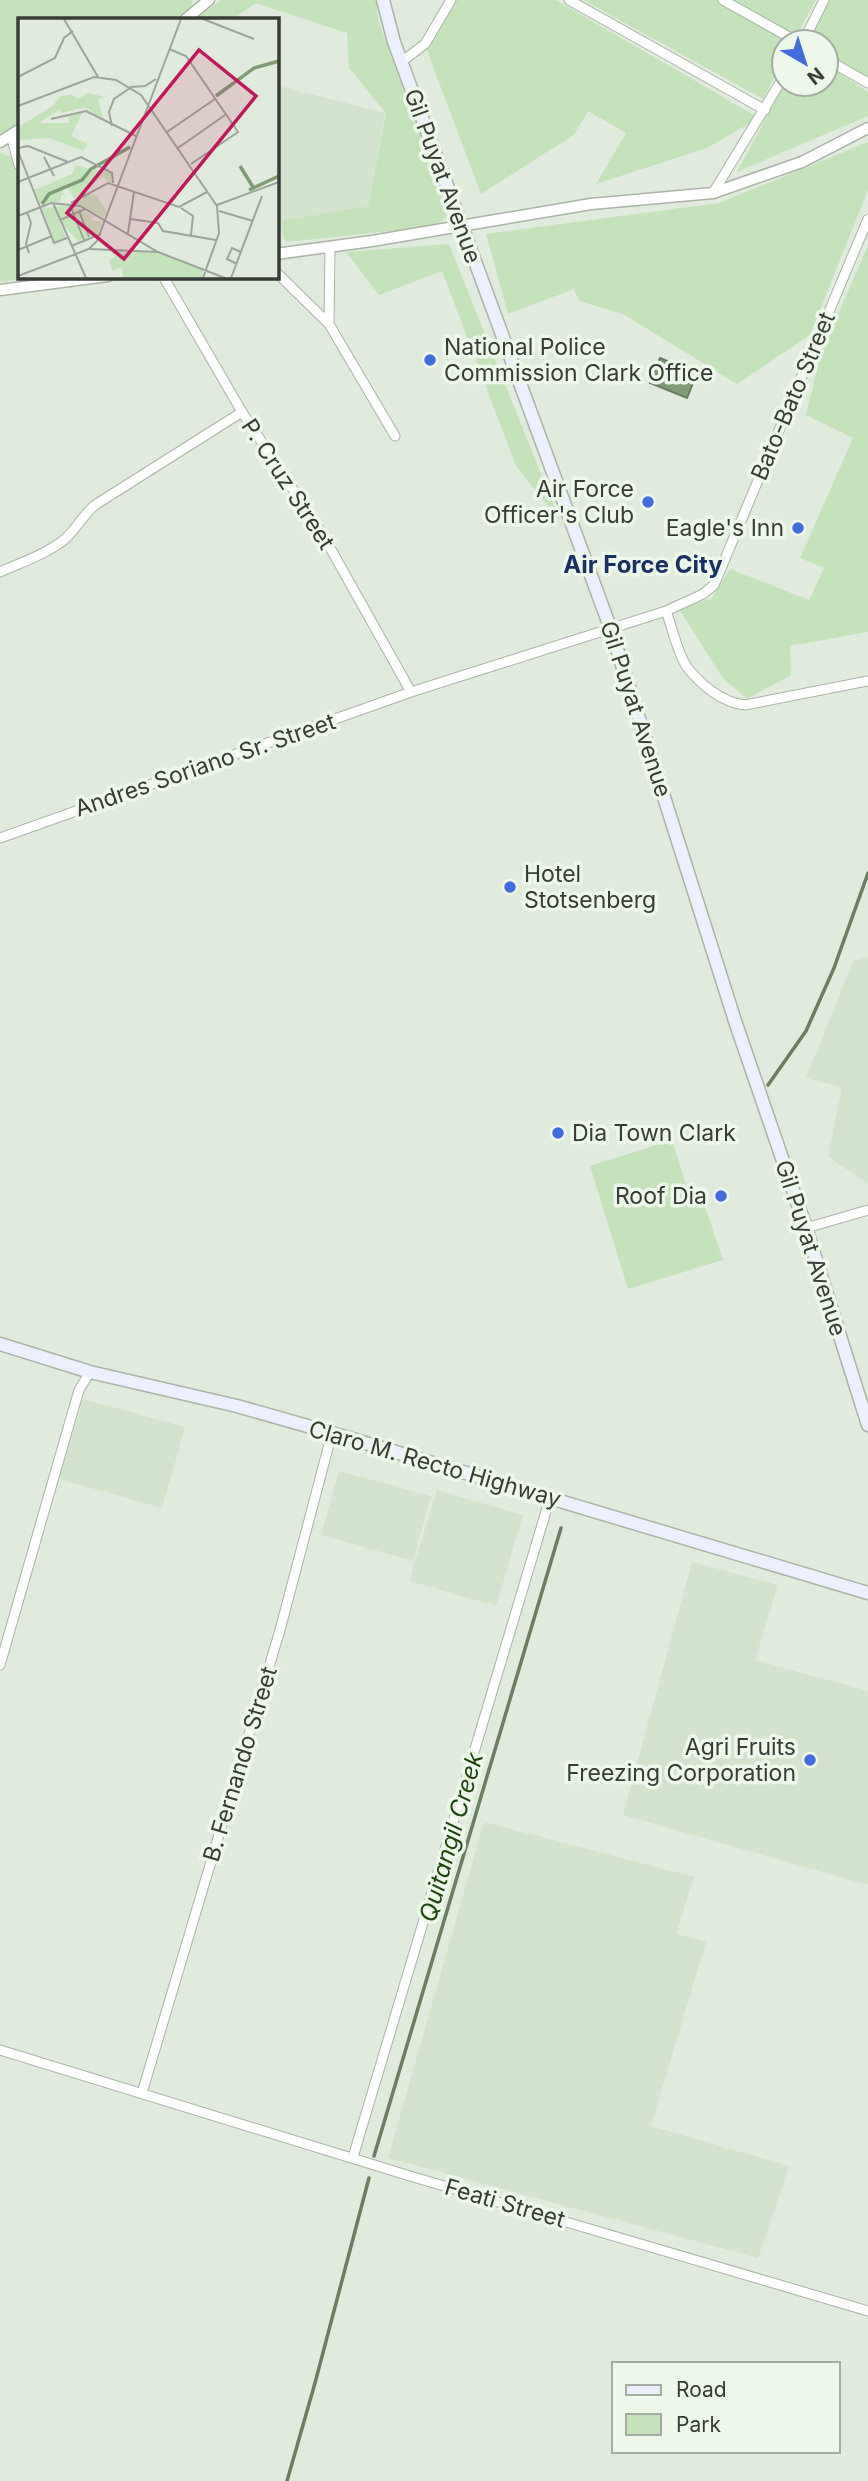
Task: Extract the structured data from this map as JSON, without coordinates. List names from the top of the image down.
{
  "streets": {
    "main road": ["Gil Puyat Avenue", "Claro M. Recto Highway"],
    "street": [
      "Bato-Bato Street",
      "P. Cruz Street",
      "Andres Soriano Sr. Street",
      "B. Fernando Street",
      "Feati Street"
    ]
  },
  "crossings": [
    ["Gil Puyat Avenue", "Bato-Bato Street"],
    ["Gil Puyat Avenue", "Andres Soriano Sr. Street"],
    ["Bato-Bato Street", "Andres Soriano Sr. Street"],
    ["P. Cruz Street", "Andres Soriano Sr. Street"],
    ["Claro M. Recto Highway", "B. Fernando Street"],
    ["B. Fernando Street", "Feati Street"]
  ],
  "districts": ["Air Force City"],
  "water": ["Quitangil Creek"],
  "places": [
    "National Police Commission Clark Office",
    "Air Force Officer's Club",
    "Eagle's Inn",
    "Hotel Stotsenberg",
    "Dia Town Clark",
    "Roof Dia",
    "Agri Fruits Freezing Corporation"
  ],
  "legend": ["Road", "Park"],
  "north": "bottom right"
}
